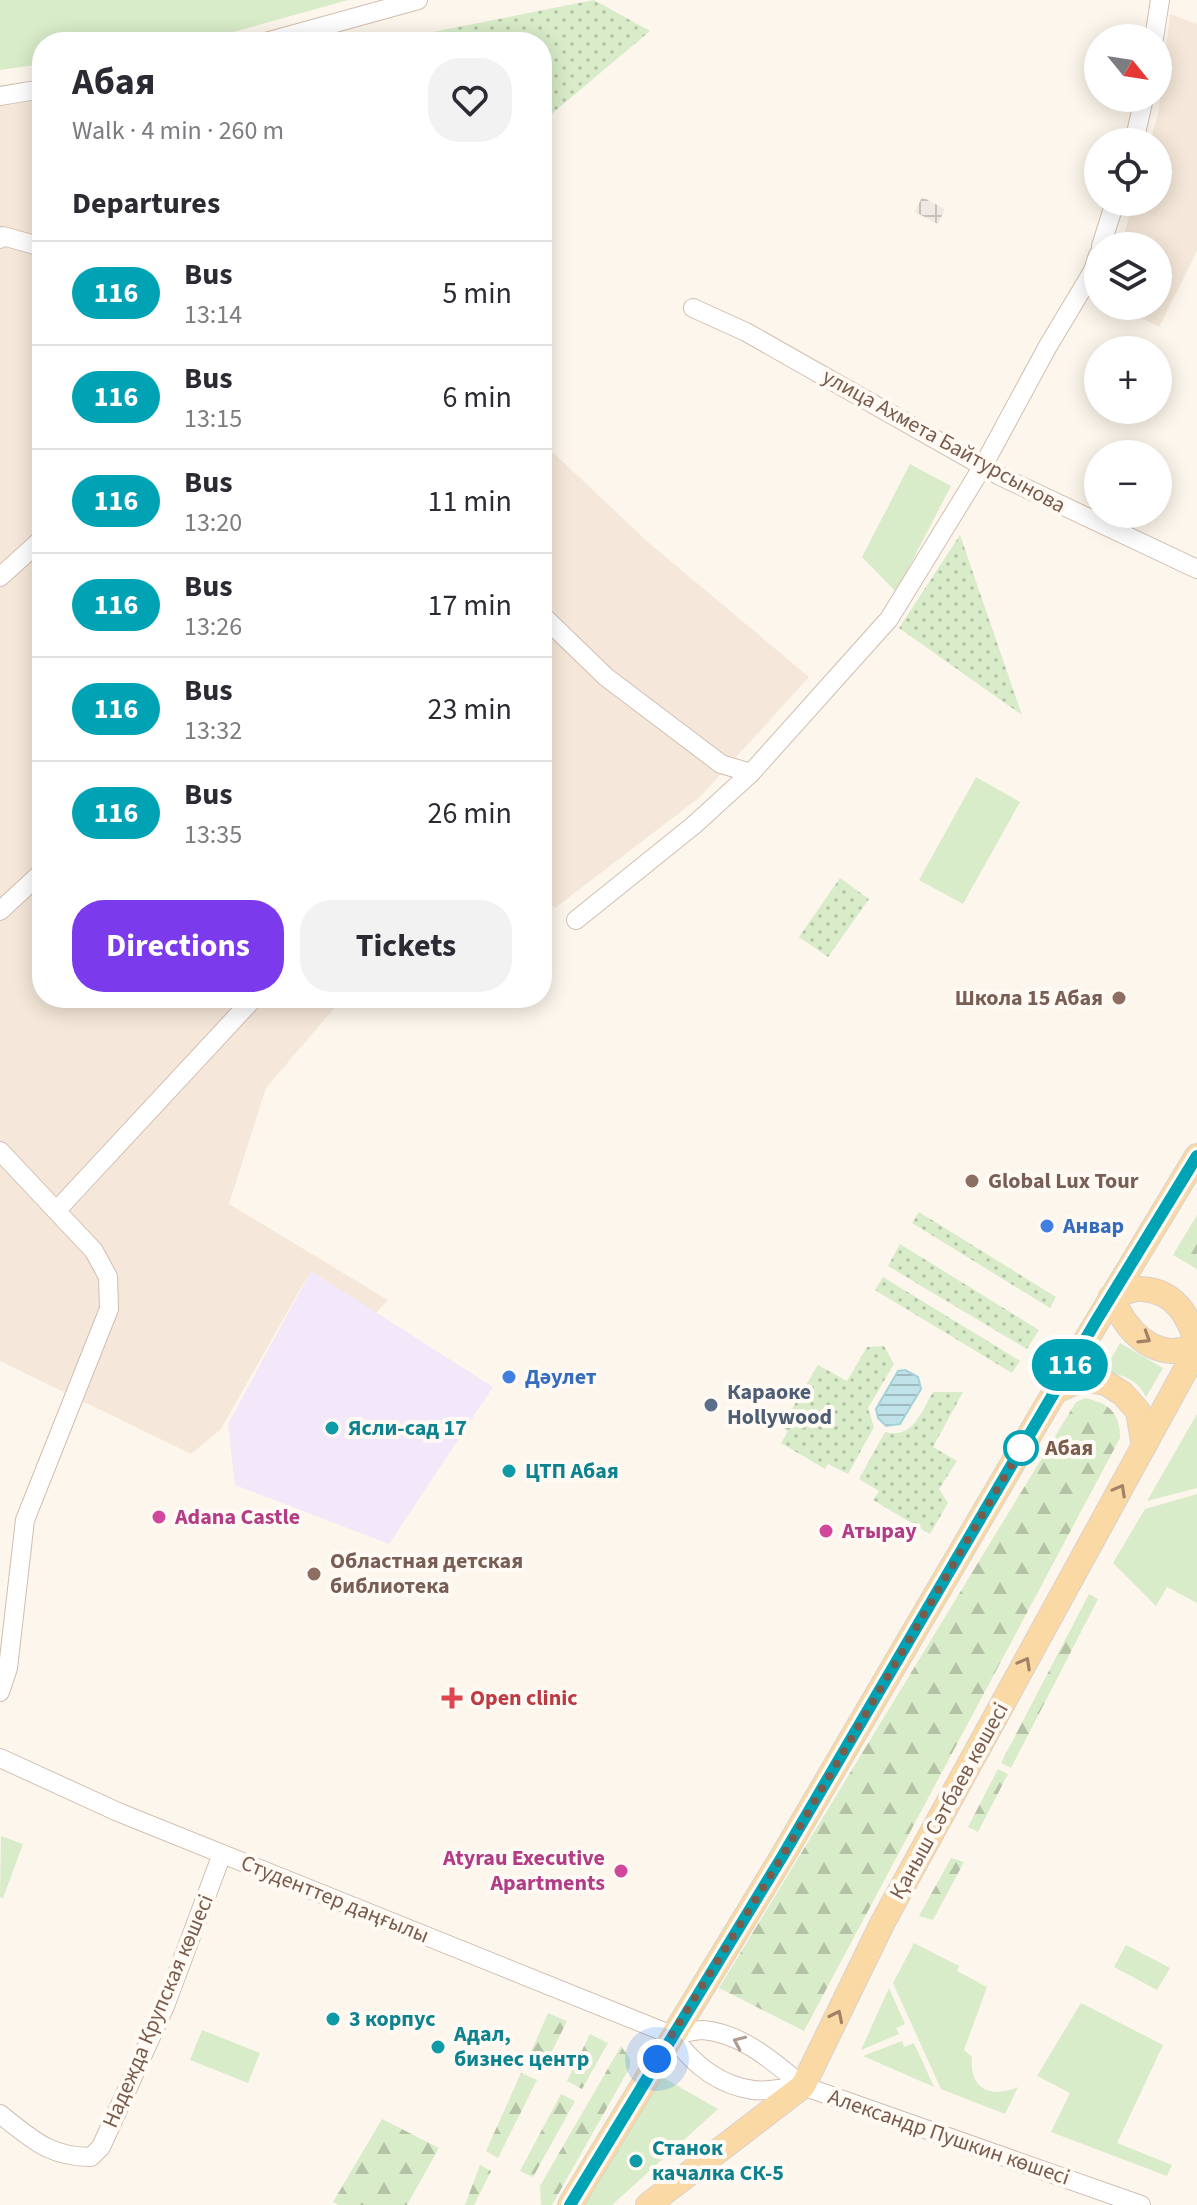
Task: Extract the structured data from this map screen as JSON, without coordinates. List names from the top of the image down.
{
  "streets": {
    "main road": ["Қаныш Сәтбаев көшесі"],
    "street": [
      "улица Ахмета Байтурсынова",
      "Студенттер даңғылы",
      "Надежда Крупская көшесі",
      "Александр Пушкин көшесі"
    ]
  },
  "crossings": [
    ["Қаныш Сәтбаев көшесі", "Александр Пушкин көшесі"],
    ["Студенттер даңғылы", "Надежда Крупская көшесі"]
  ],
  "places": {
    "other": [
      "Школа 15 Абая",
      "Global Lux Tour",
      "Анвар",
      "Дәулет",
      "Караоке Hollywood",
      "Ясли-сад 17",
      "Абая",
      "ЦТП Абая",
      "Adana Сastle",
      "Атырау",
      "Областная детская библиотека",
      "Atyrau Executive Apartments",
      "3 корпус",
      "Адал, бизнес центр",
      "Станок качалка СК-5"
    ],
    "health": ["Open clinic"]
  },
  "lines": ["bus line 116"],
  "north": "bottom right",
  "page": {
    "on_map": "116",
    "map_buttons": ["+", "−"],
    "heading": [
      ["Абая", "Walk · 4 min · 260 m"],
      "Departures"
    ],
    "list": [
      {
        "mark": "116",
        "name": "Bus",
        "note": "13:14",
        "value": "5 min"
      },
      {
        "mark": "116",
        "name": "Bus",
        "note": "13:15",
        "value": "6 min"
      },
      {
        "mark": "116",
        "name": "Bus",
        "note": "13:20",
        "value": "11 min"
      },
      {
        "mark": "116",
        "name": "Bus",
        "note": "13:26",
        "value": "17 min"
      },
      {
        "mark": "116",
        "name": "Bus",
        "note": "13:32",
        "value": "23 min"
      },
      {
        "mark": "116",
        "name": "Bus",
        "note": "13:35",
        "value": "26 min"
      }
    ],
    "buttons": ["Directions", "Tickets"]
  }
}
